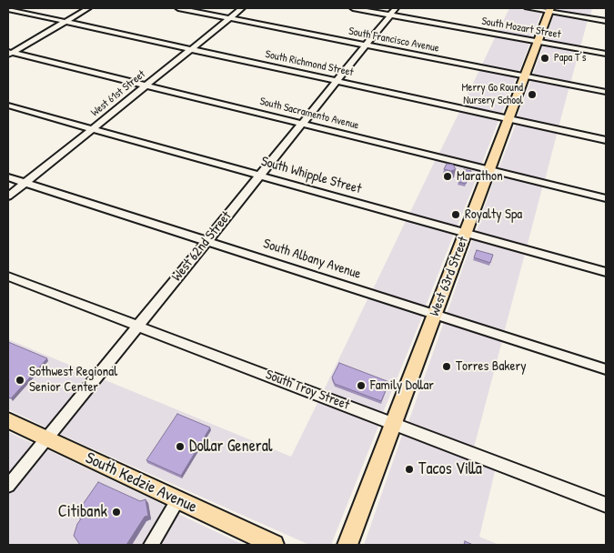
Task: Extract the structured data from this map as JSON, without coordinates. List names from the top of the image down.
{
  "streets": {
    "main road": ["West 63rd Street", "South Kedzie Avenue"],
    "street": [
      "South Mozart Street",
      "South Francisco Avenue",
      "South Richmond Street",
      "West 61st Street",
      "South Sacramento Avenue",
      "South Whipple Street",
      "West 62nd Street",
      "South Albany Avenue",
      "South Troy Street"
    ]
  },
  "crossings": [
    ["South Mozart Street", "West 62nd Street"],
    ["South Mozart Street", "West 63rd Street"],
    ["South Francisco Avenue", "West 61st Street"],
    ["South Francisco Avenue", "West 62nd Street"],
    ["South Francisco Avenue", "West 63rd Street"],
    ["South Richmond Street", "West 61st Street"],
    ["South Richmond Street", "West 62nd Street"],
    ["South Richmond Street", "West 63rd Street"],
    ["West 61st Street", "South Sacramento Avenue"],
    ["West 61st Street", "South Whipple Street"],
    ["West 61st Street", "South Albany Avenue"],
    ["South Sacramento Avenue", "West 62nd Street"],
    ["South Sacramento Avenue", "West 63rd Street"],
    ["South Whipple Street", "West 62nd Street"],
    ["South Whipple Street", "West 63rd Street"],
    ["West 62nd Street", "South Albany Avenue"],
    ["West 62nd Street", "South Troy Street"],
    ["West 62nd Street", "South Kedzie Avenue"],
    ["South Albany Avenue", "West 63rd Street"],
    ["West 63rd Street", "South Troy Street"]
  ],
  "places": [
    "Papa T's",
    "Merry Go Round Nursery School",
    "Marathon",
    "Royalty Spa",
    "Torres Bakery",
    "Sothwest Regional Senior Center",
    "Family Dollar",
    "Dollar General",
    "Tacos Villa",
    "Citibank"
  ]
}
